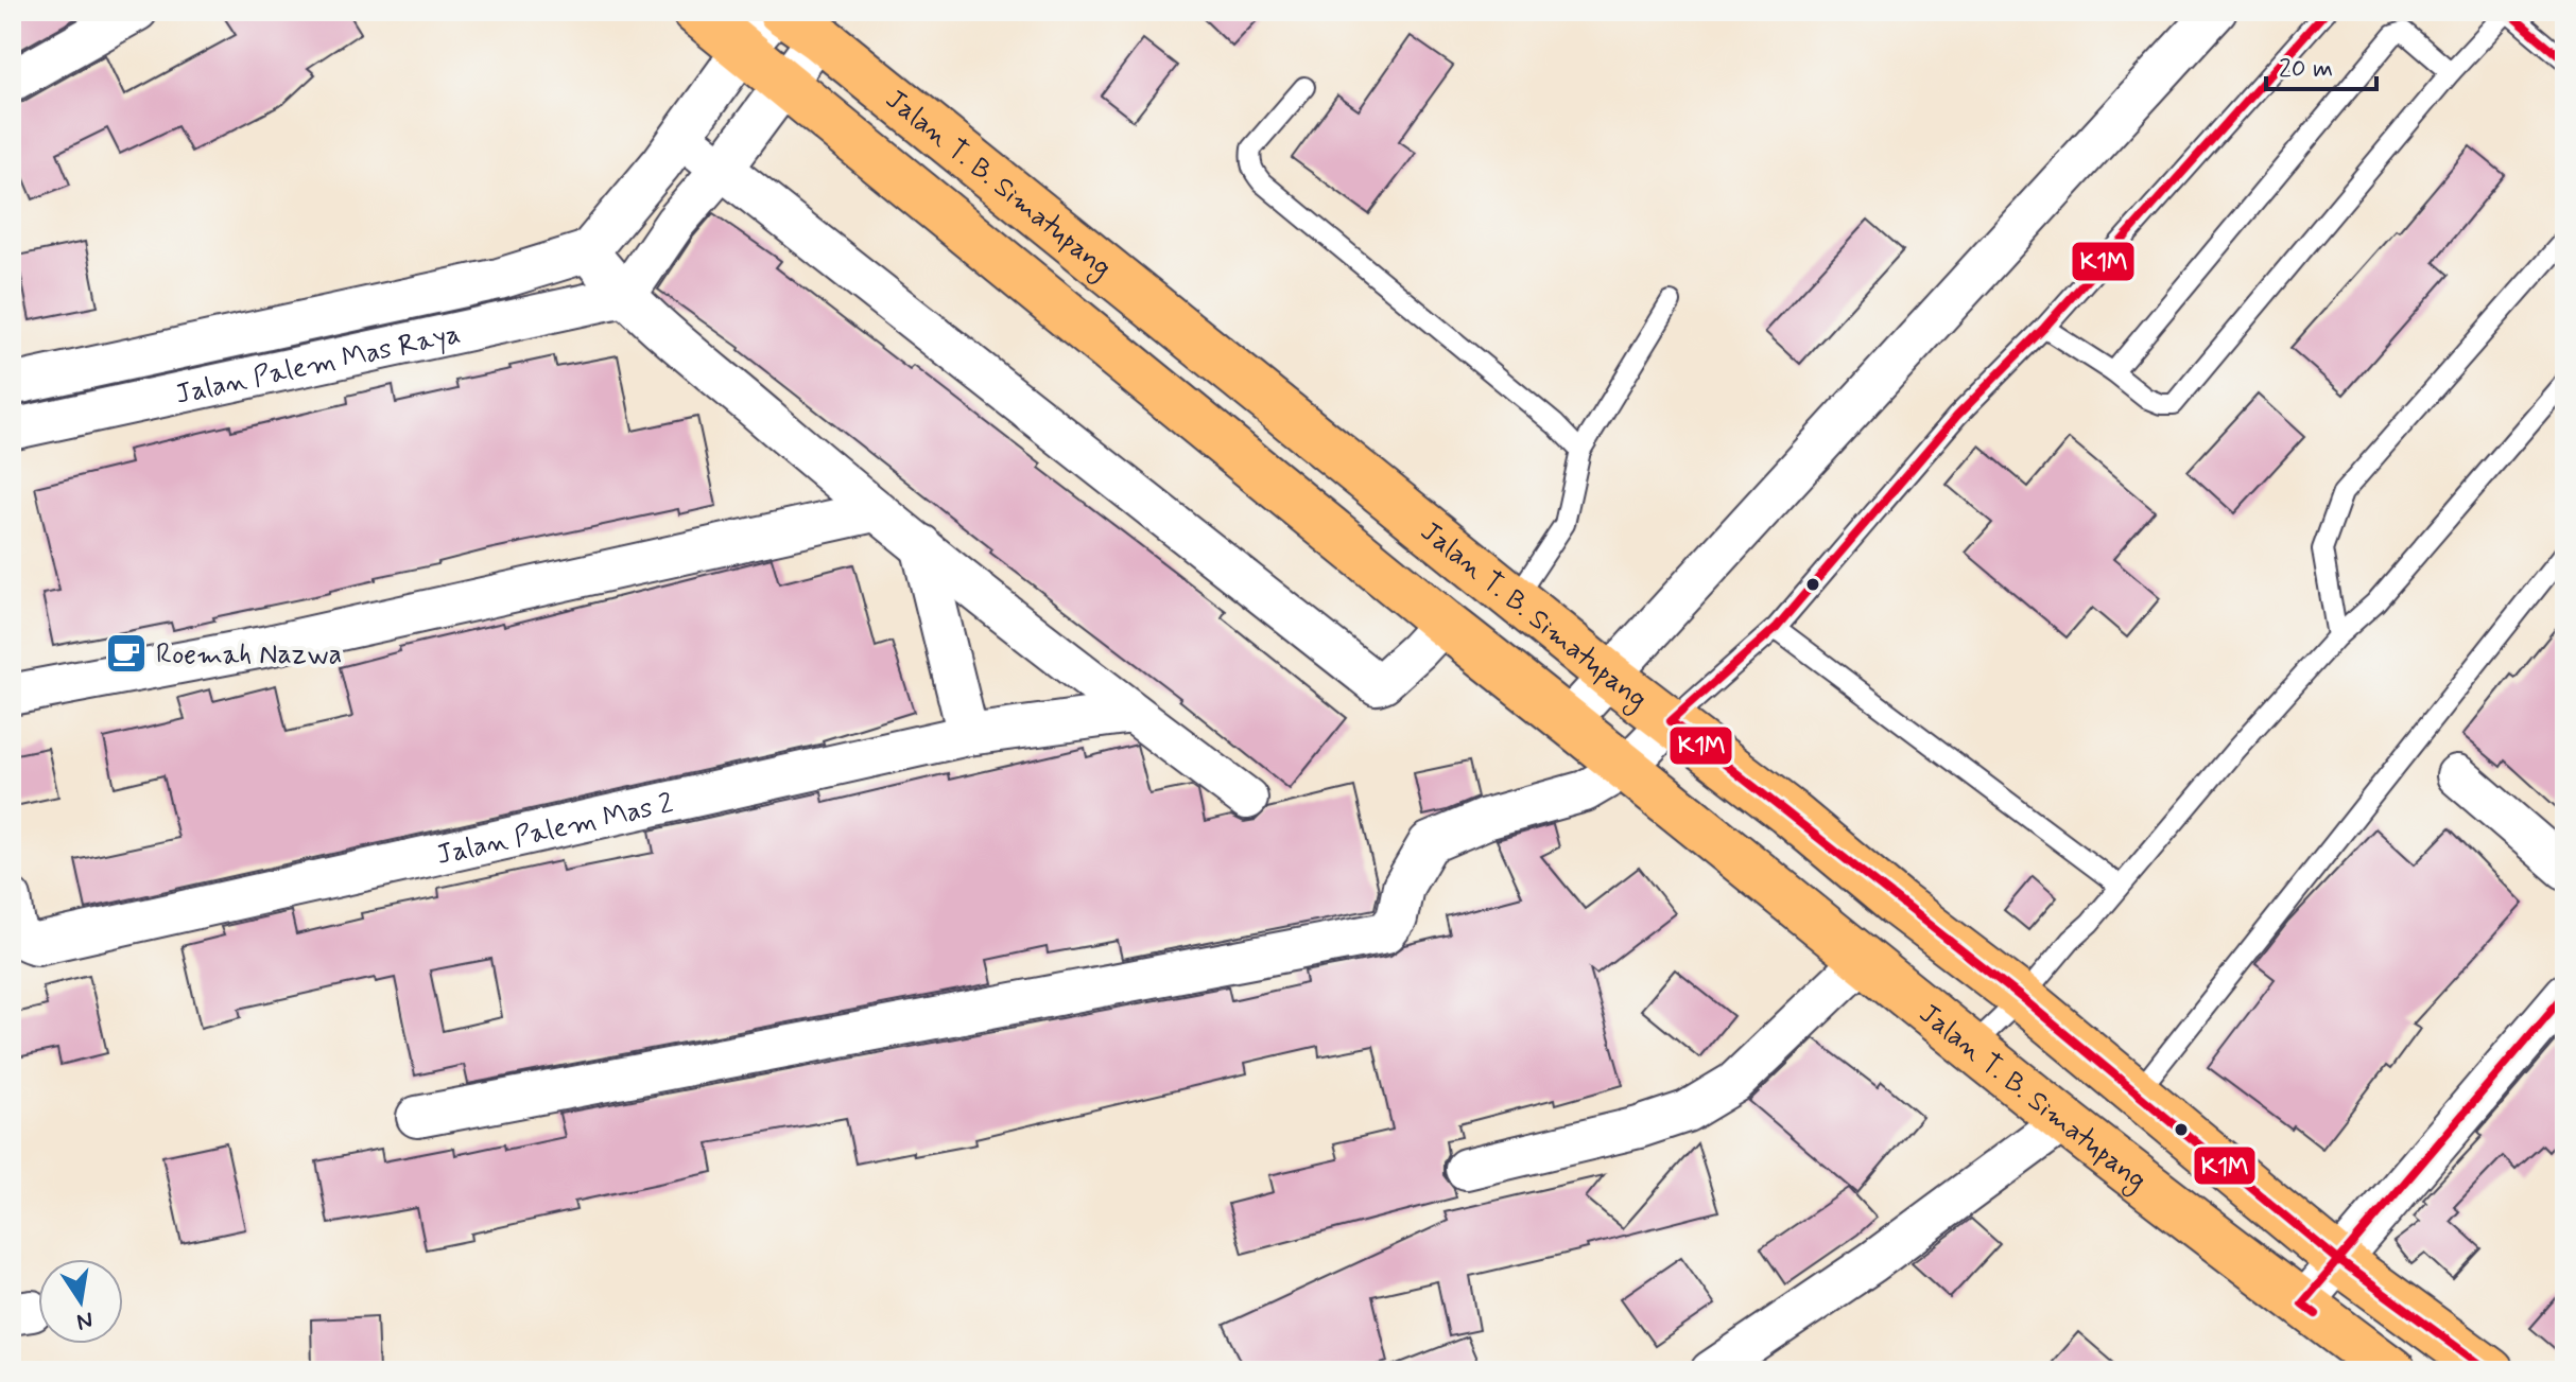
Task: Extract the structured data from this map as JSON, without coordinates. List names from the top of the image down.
{
  "streets": {
    "main road": ["Jalan T. B. Simatupang"],
    "street": ["Jalan Palem Mas Raya", "Jalan Palem Mas 2"]
  },
  "places": {
    "cafe": ["Roemah Nazwa"]
  },
  "lines": ["transit line K1M"],
  "scale_bar": "20 m",
  "north": "bottom"
}
